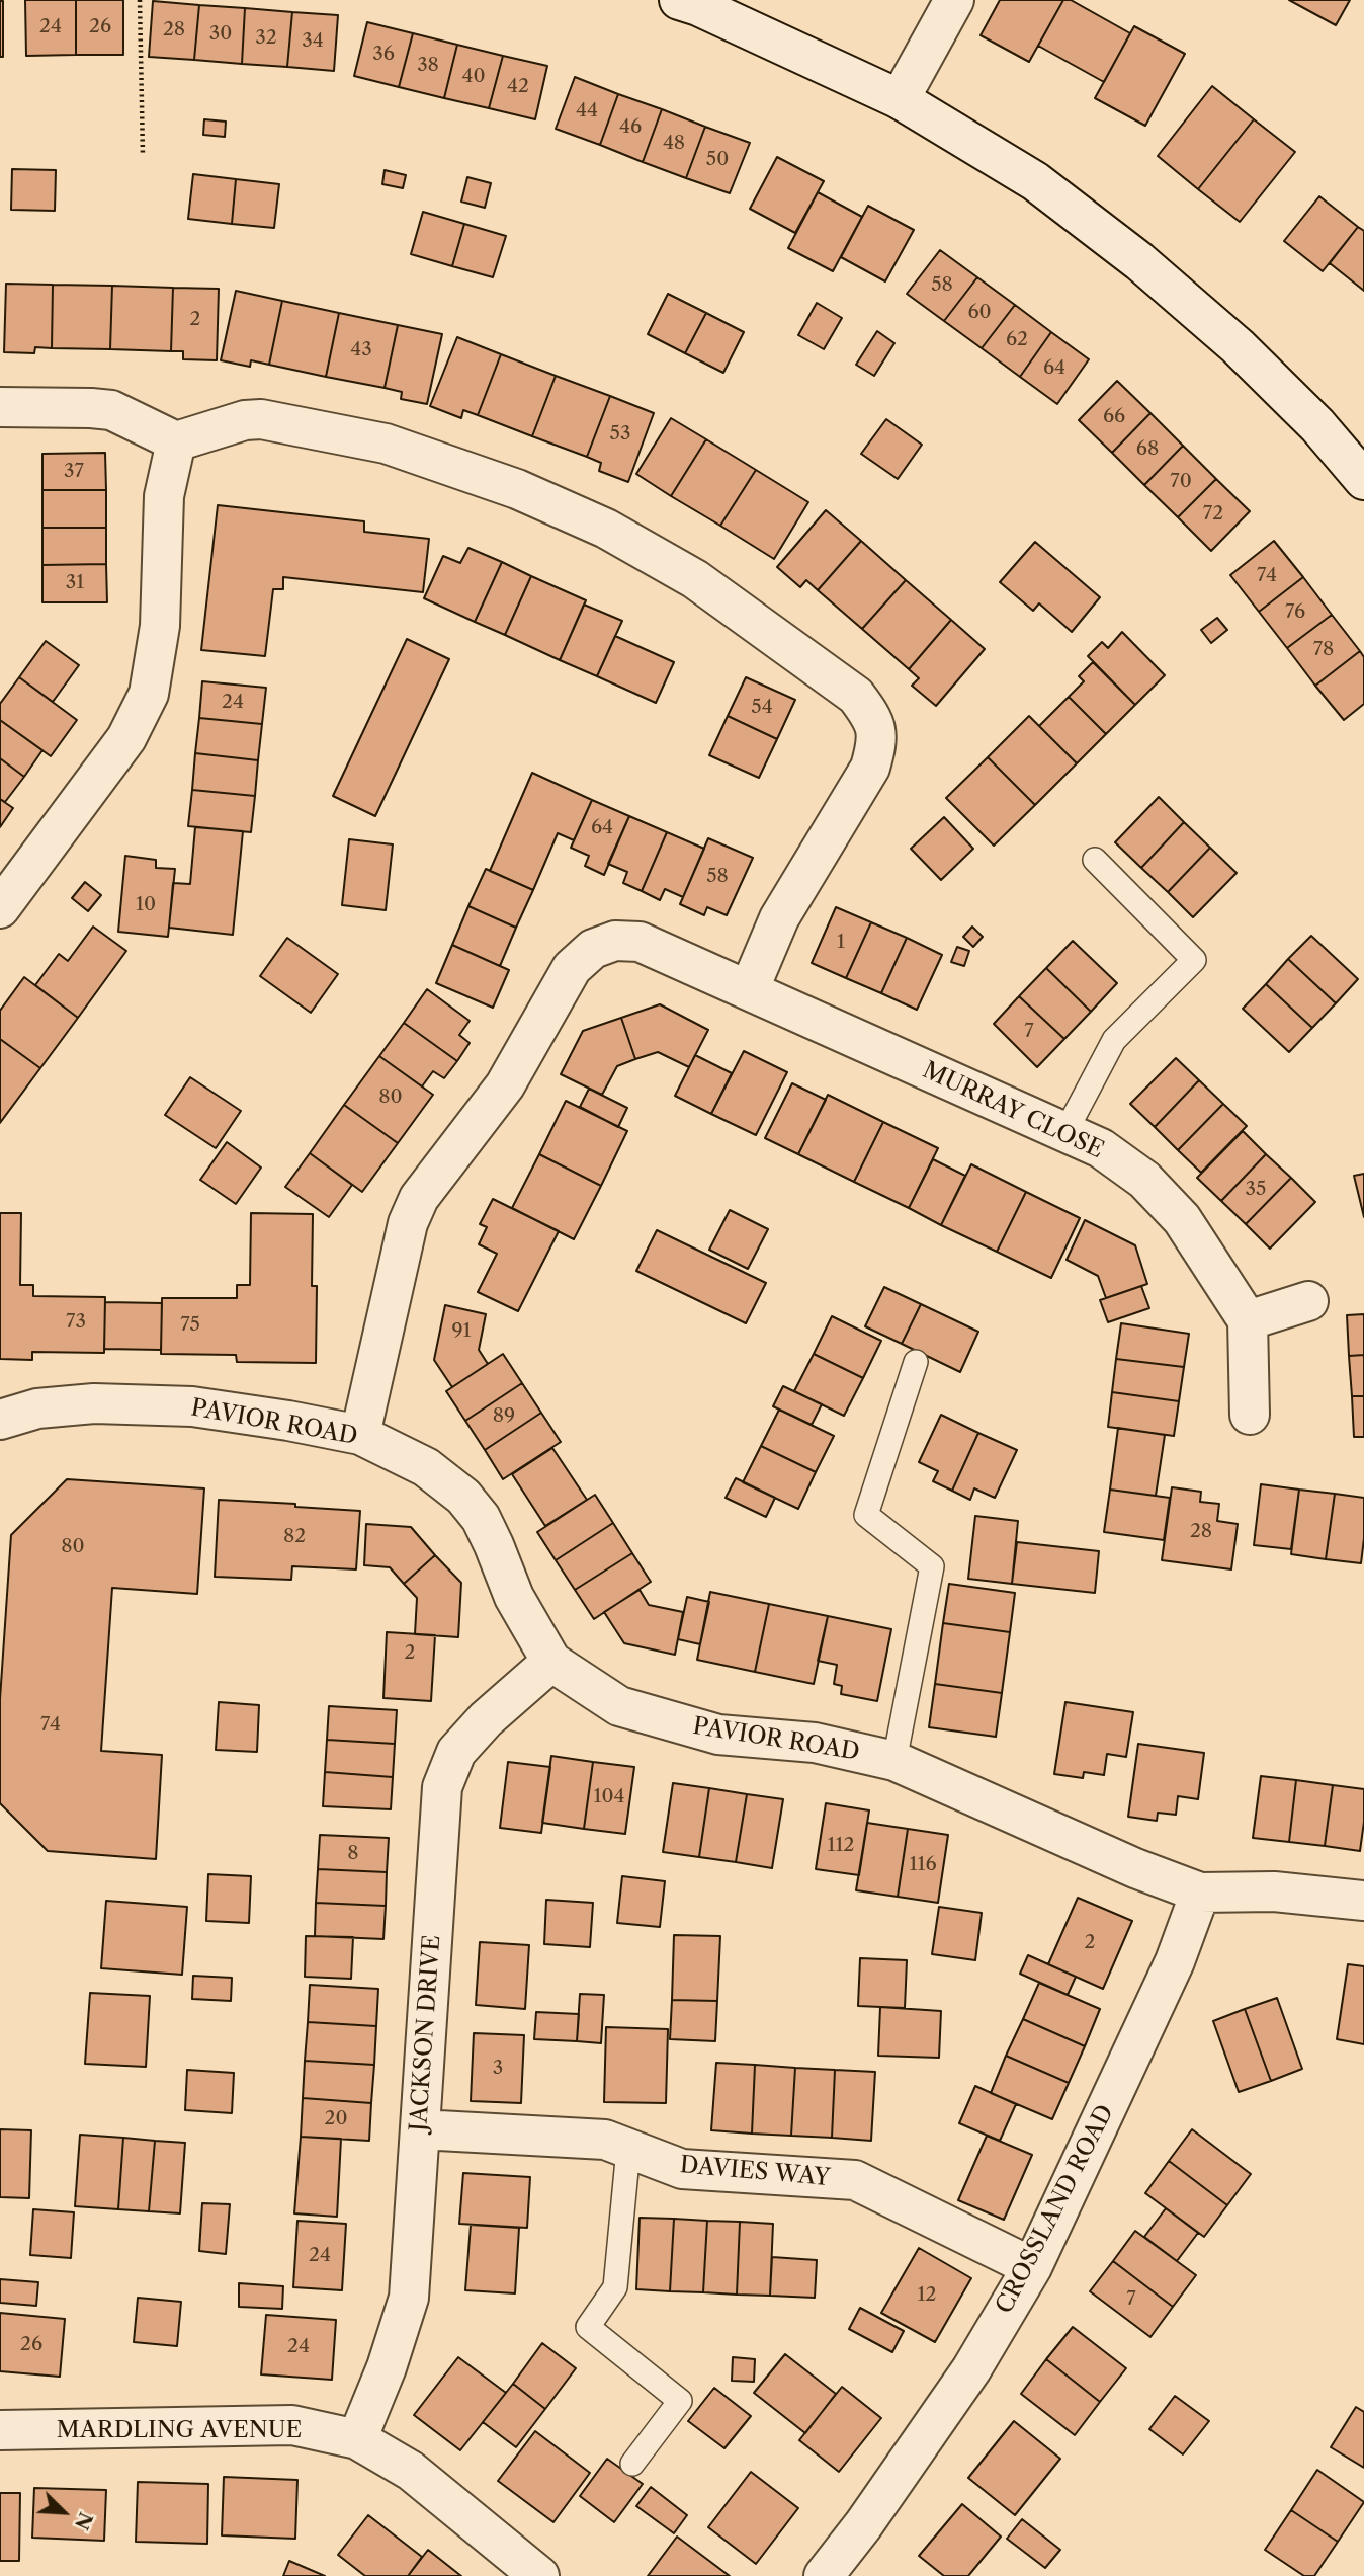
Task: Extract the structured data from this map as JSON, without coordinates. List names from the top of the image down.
{
  "streets": {
    "street": [
      "MURRAY CLOSE",
      "PAVIOR ROAD",
      "JACKSON DRIVE",
      "DAVIES WAY",
      "CROSSLAND ROAD",
      "MARDLING AVENUE"
    ]
  },
  "crossings": [
    ["MURRAY CLOSE", "PAVIOR ROAD"],
    ["PAVIOR ROAD", "JACKSON DRIVE"],
    ["PAVIOR ROAD", "CROSSLAND ROAD"],
    ["JACKSON DRIVE", "DAVIES WAY"],
    ["JACKSON DRIVE", "MARDLING AVENUE"],
    ["DAVIES WAY", "CROSSLAND ROAD"]
  ],
  "house_numbers": [
    "24",
    "26",
    "28",
    "30",
    "32",
    "34",
    "36",
    "38",
    "40",
    "42",
    "44",
    "46",
    "48",
    "50",
    "58",
    "60",
    "2",
    "62",
    "43",
    "64",
    "66",
    "53",
    "68",
    "37",
    "70",
    "72",
    "74",
    "31",
    "76",
    "78",
    "24",
    "54",
    "64",
    "58",
    "10",
    "1",
    "7",
    "80",
    "35",
    "73",
    "75",
    "91",
    "89",
    "28",
    "82",
    "80",
    "2",
    "74",
    "104",
    "112",
    "8",
    "116",
    "2",
    "3",
    "20",
    "24",
    "12",
    "7",
    "26",
    "24"
  ],
  "north": "bottom right"
}
